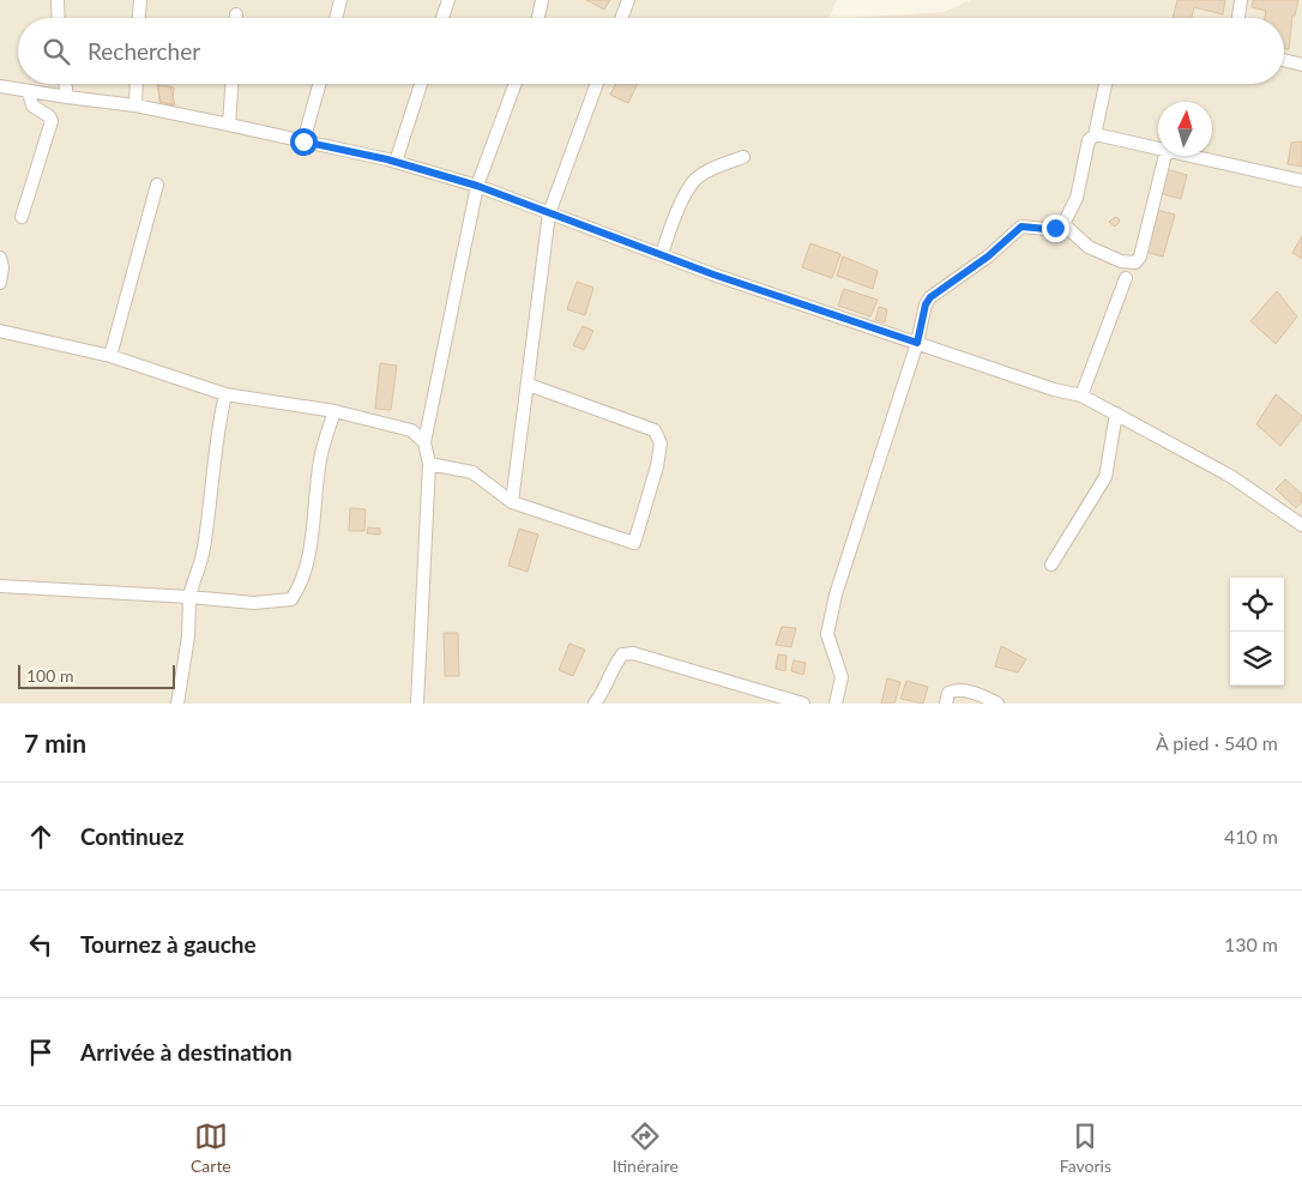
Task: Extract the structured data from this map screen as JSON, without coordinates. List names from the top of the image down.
{
  "scale_bar": "100 m",
  "north": "top",
  "page": {
    "search": "Rechercher",
    "scale": "100 m",
    "heading": ["7 min", "À pied · 540 m"],
    "list": [
      ["Continuez", "410 m"],
      ["Tournez à gauche", "130 m"],
      "Arrivée à destination"
    ],
    "nav": ["Carte", "Itinéraire", "Favoris"]
  }
}
